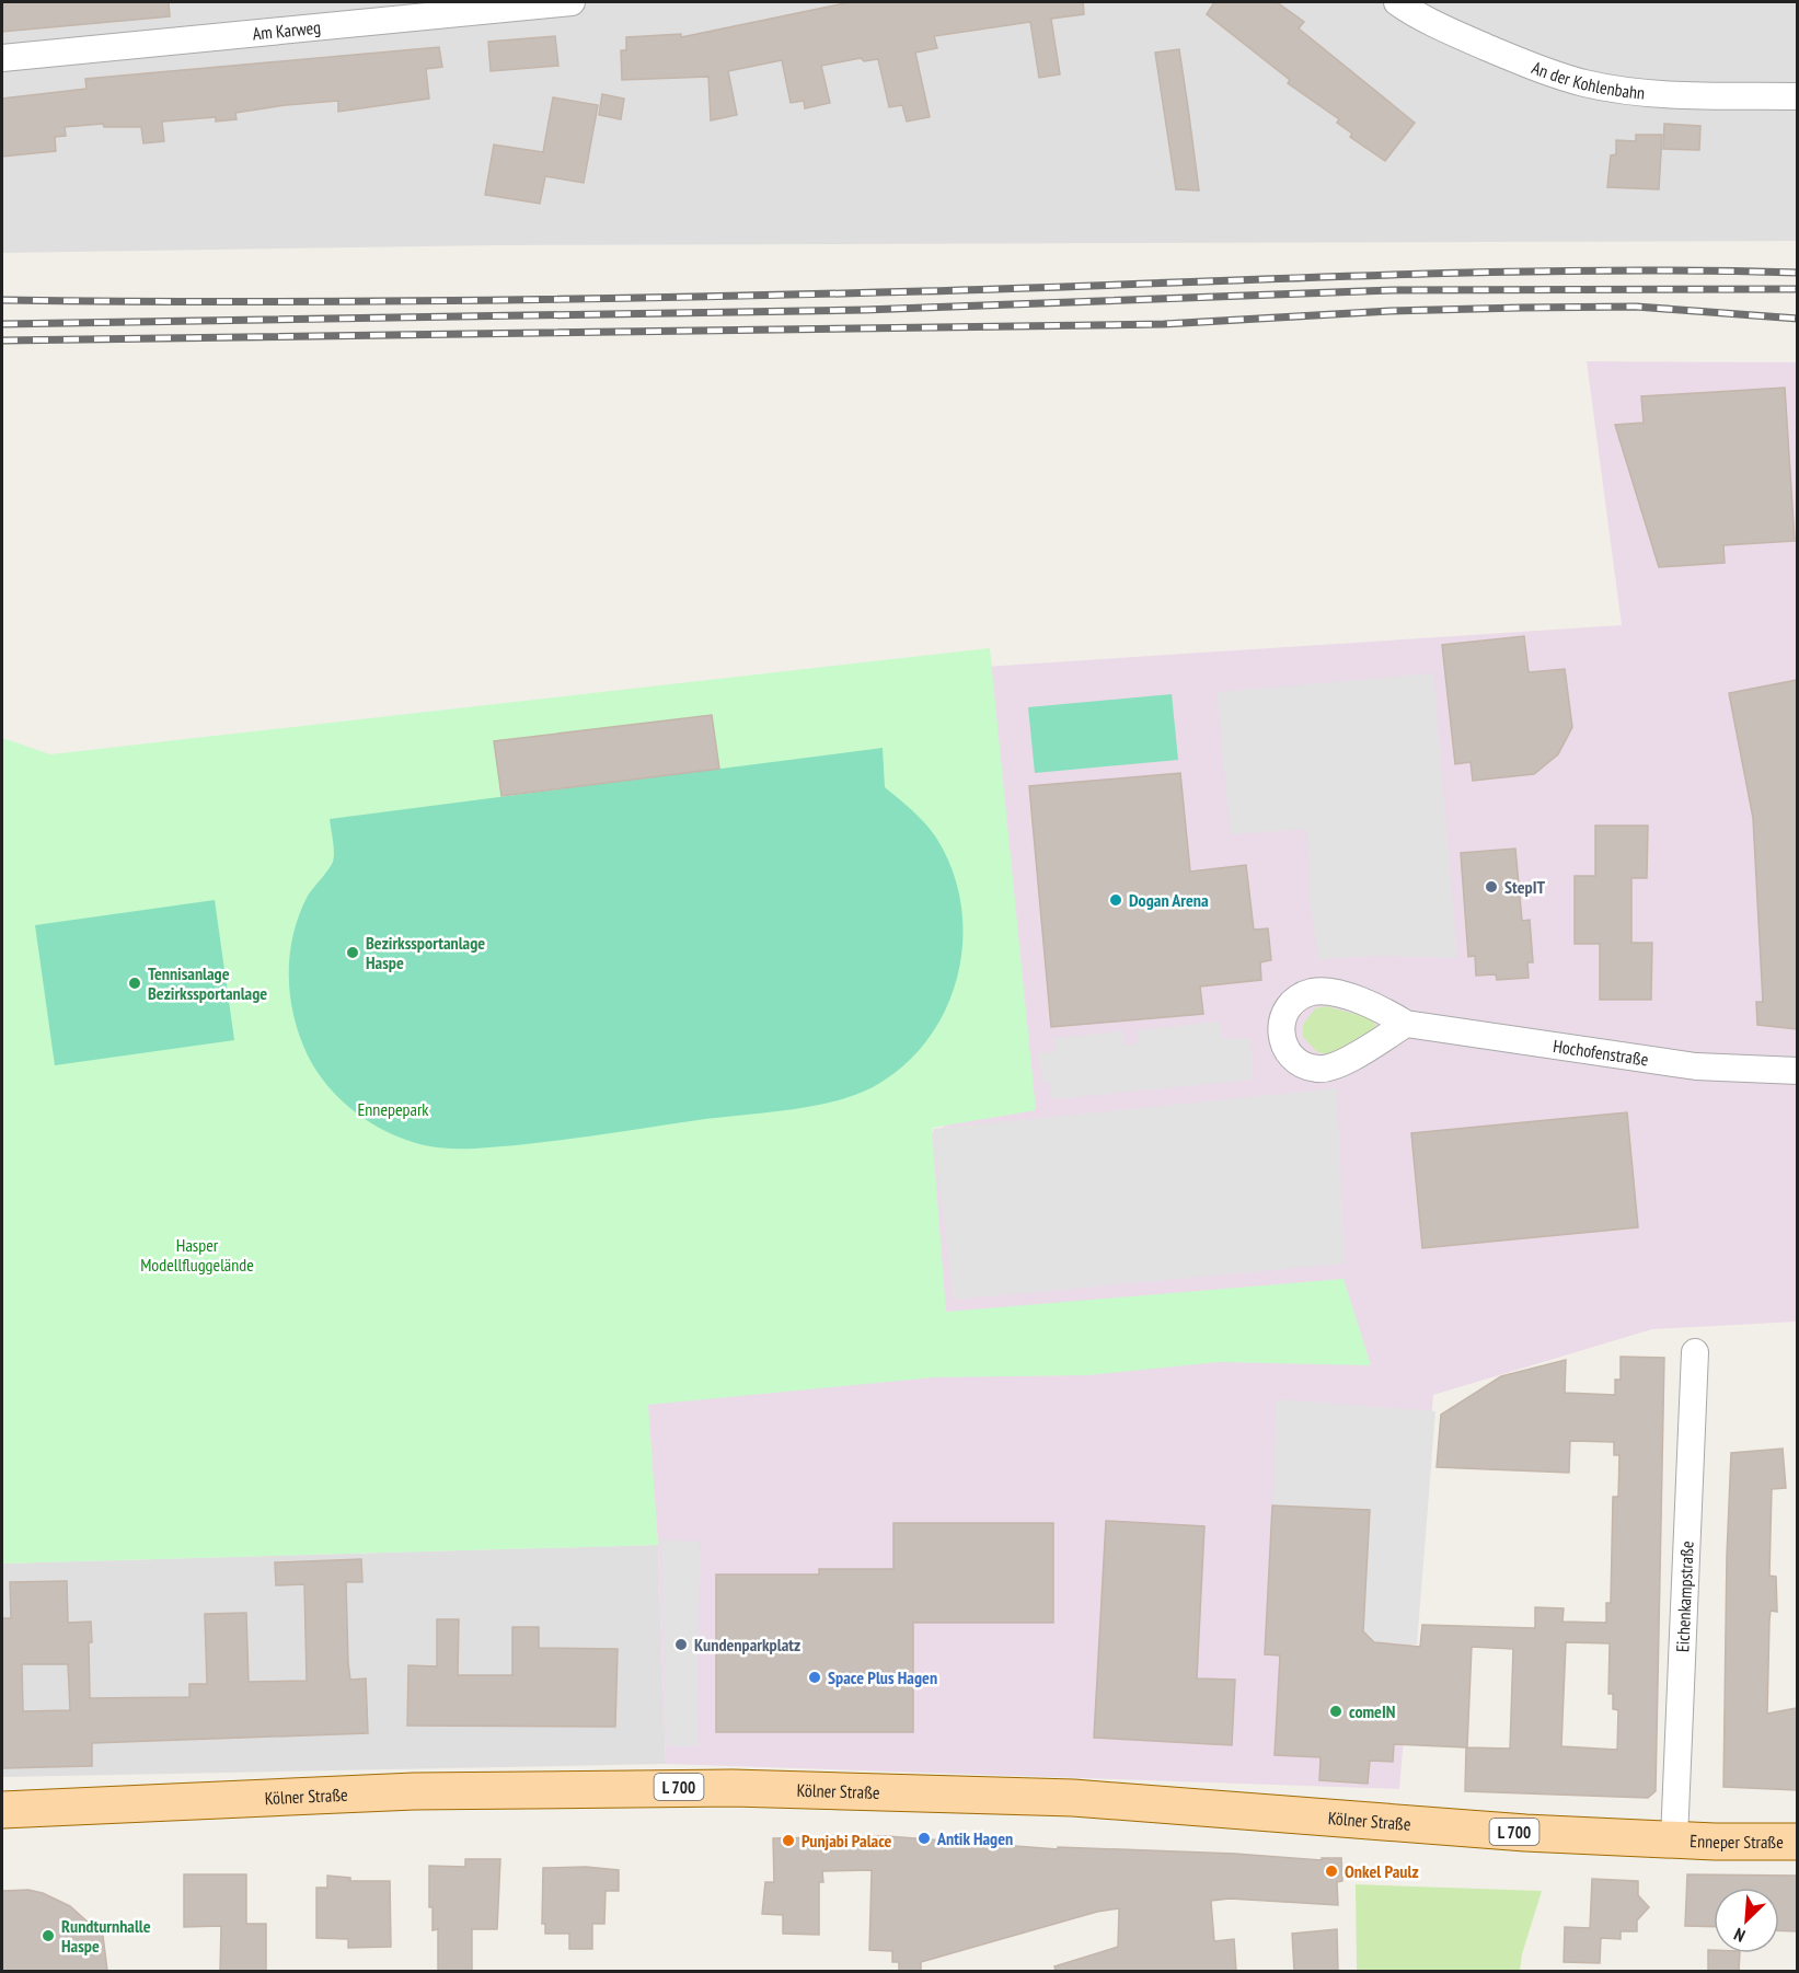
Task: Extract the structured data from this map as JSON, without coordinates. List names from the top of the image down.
{
  "streets": {
    "main road": ["L 700", "Kölner Straße", "Enneper Straße"],
    "street": [
      "Am Karweg",
      "An der Kohlenbahn",
      "Hochofenstraße",
      "Eichenkampstraße"
    ]
  },
  "crossings": [
    ["Eichenkampstraße", "Kölner Straße"],
    ["Eichenkampstraße", "Enneper Straße"],
    ["Kölner Straße", "Enneper Straße"]
  ],
  "parks": ["Ennepepark", "Hasper Modellfluggelände"],
  "places": [
    "StepIT",
    "Dogan Arena",
    "Bezirkssportanlage Haspe",
    "Tennisanlage Bezirkssportanlage",
    "Kundenparkplatz",
    "Space Plus Hagen",
    "comeIN",
    "Antik Hagen",
    "Punjabi Palace",
    "Onkel Paulz",
    "Rundturnhalle Haspe"
  ],
  "north": "bottom left"
}
